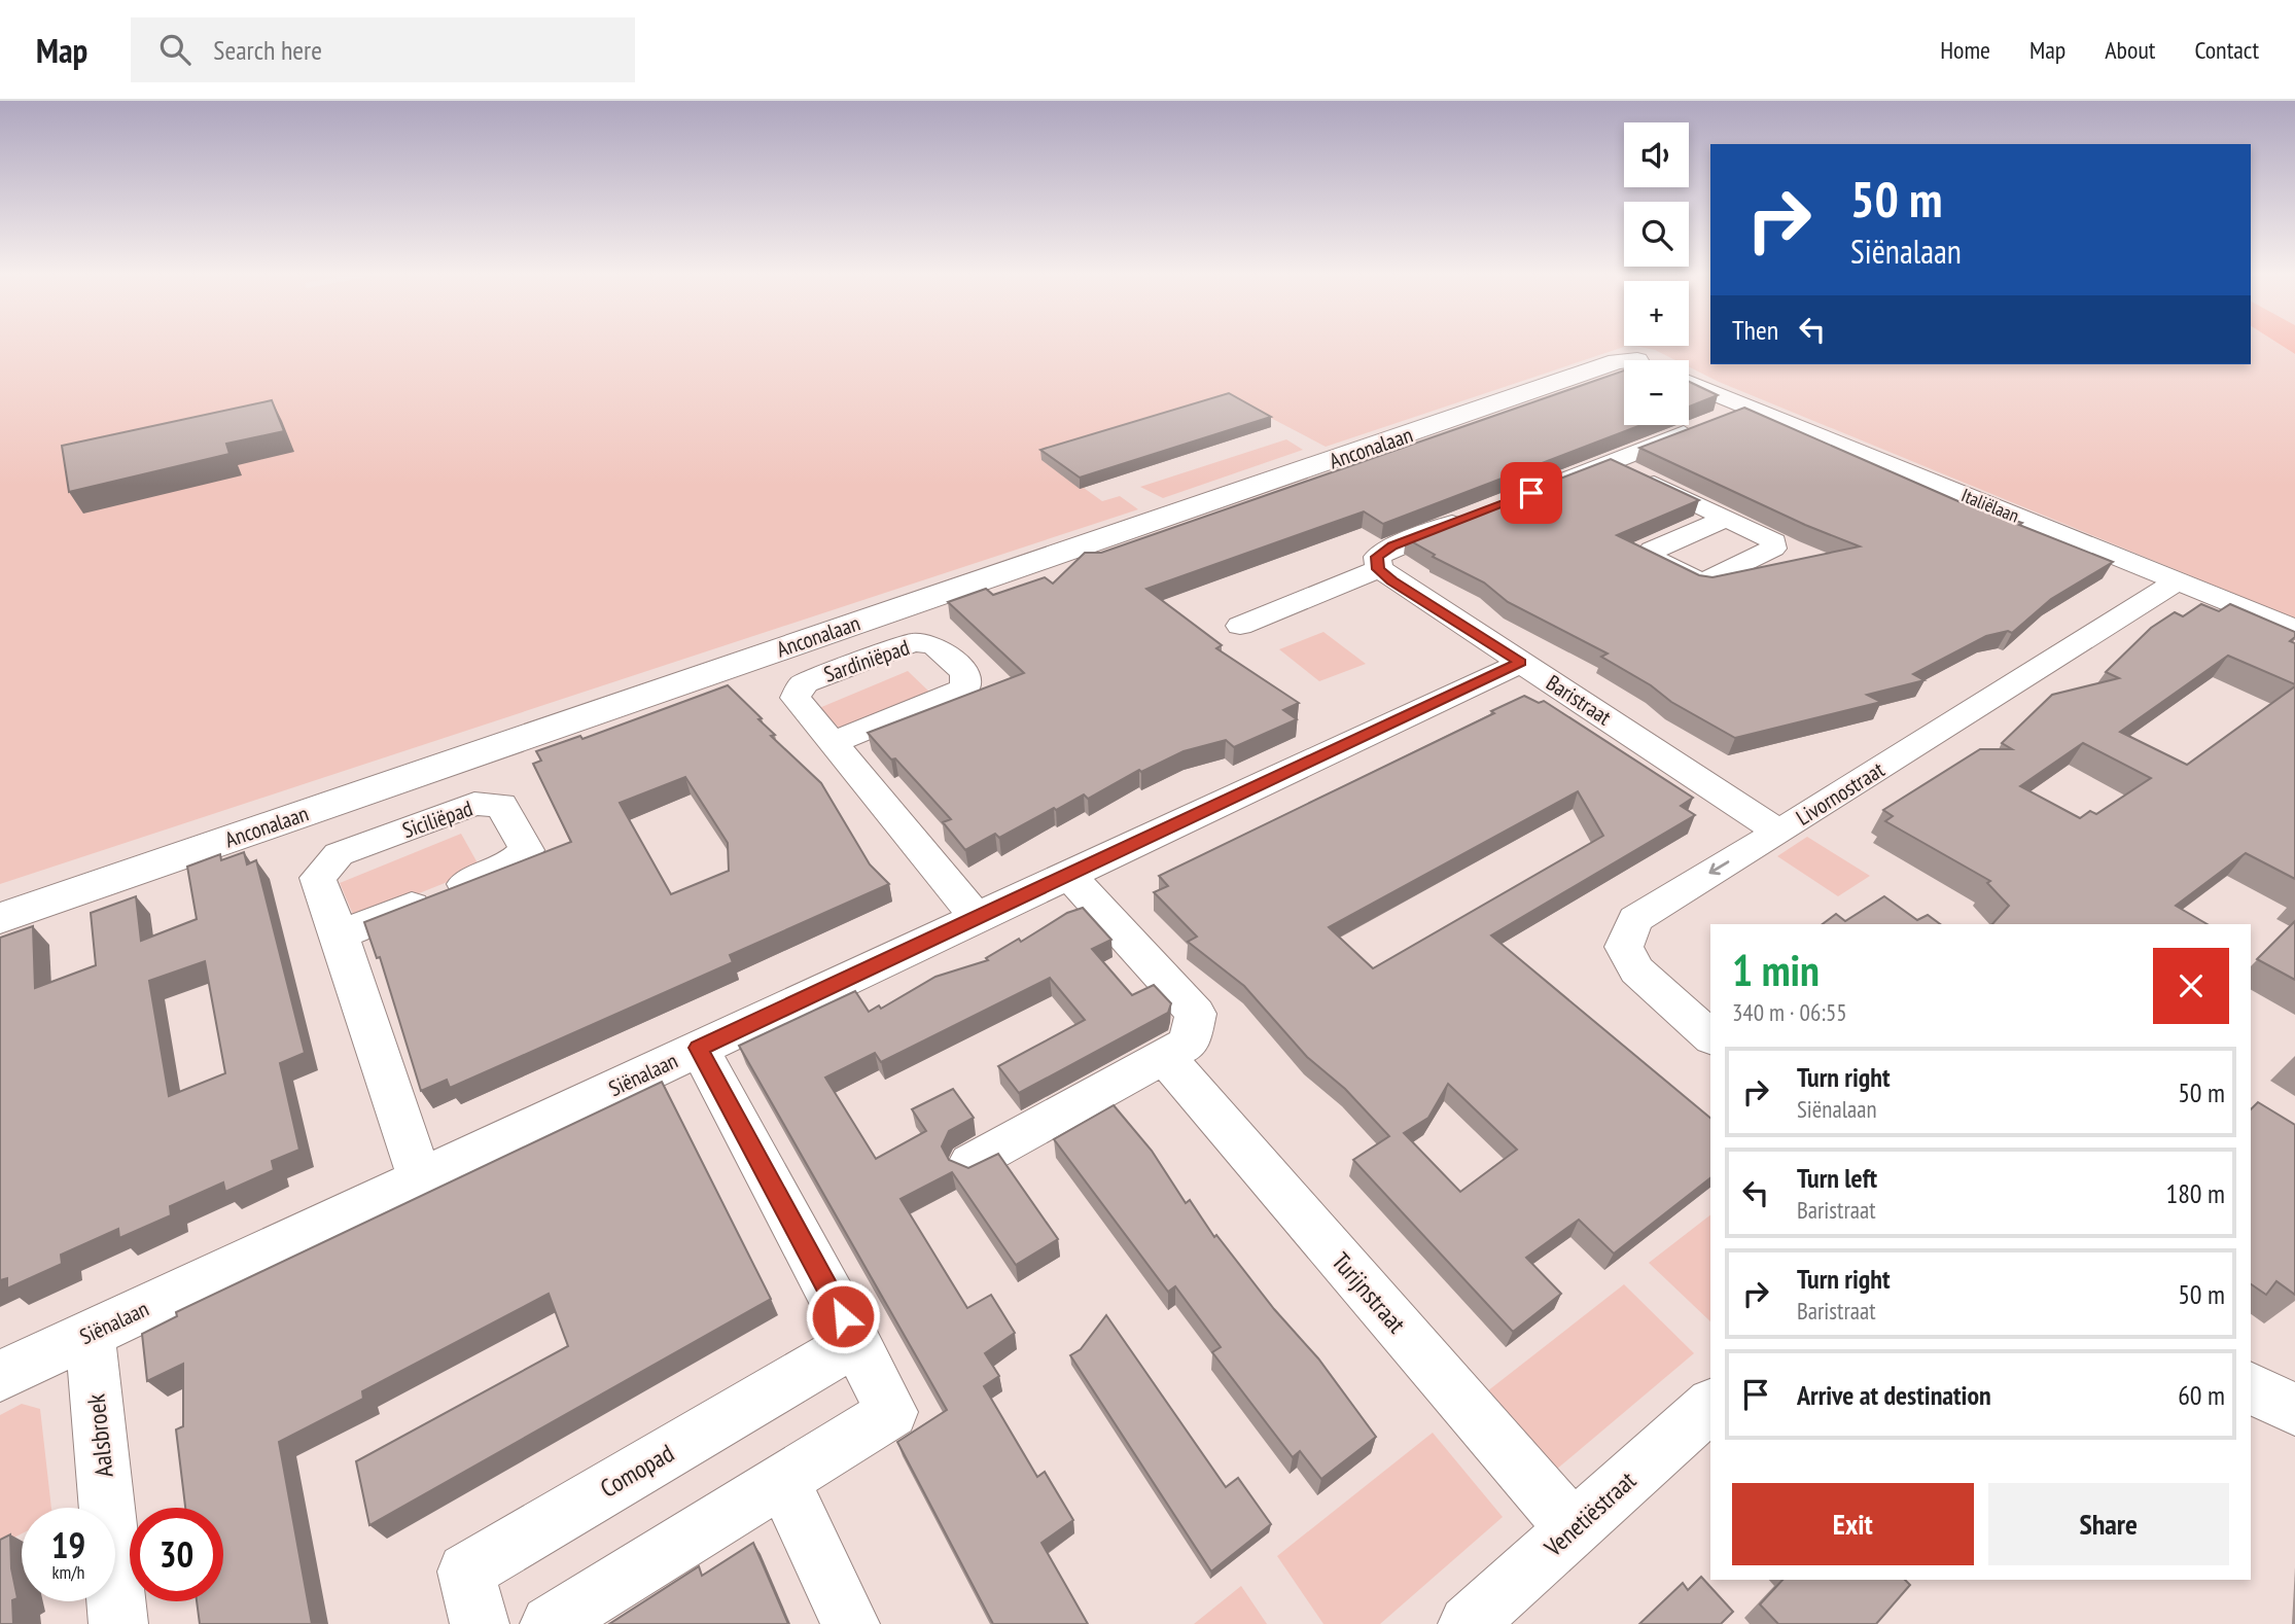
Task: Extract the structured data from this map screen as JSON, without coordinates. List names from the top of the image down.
{
  "streets": {
    "street": [
      "Anconalaan",
      "Italiëlaan",
      "Sardiniëpad",
      "Baristraat",
      "Livornostraat",
      "Siciliëpad",
      "Siënalaan",
      "Turijnstraat",
      "Aalsbroek",
      "Comopad",
      "Venetiëstraat"
    ]
  },
  "crossings": [
    ["Italiëlaan", "Livornostraat"],
    ["Sardiniëpad", "Siënalaan"],
    ["Baristraat", "Livornostraat"],
    ["Baristraat", "Siënalaan"],
    ["Siciliëpad", "Siënalaan"],
    ["Siënalaan", "Aalsbroek"],
    ["Turijnstraat", "Venetiëstraat"]
  ],
  "page": {
    "header": "Map",
    "search": "Search here",
    "nav": [
      "Home",
      "Map",
      "About",
      "Contact"
    ],
    "map_buttons": ["+", "−"],
    "turn": ["50 m", "Siënalaan"],
    "then": "Then",
    "heading": ["1 min", "340 m · 06:55"],
    "list": [
      {
        "name": "Turn right",
        "note": "Siënalaan",
        "value": "50 m"
      },
      {
        "name": "Turn left",
        "note": "Baristraat",
        "value": "180 m"
      },
      {
        "name": "Turn right",
        "note": "Baristraat",
        "value": "50 m"
      },
      {
        "name": "Arrive at destination",
        "value": "60 m"
      }
    ],
    "buttons": ["Exit", "Share"],
    "speed": "19 km/h",
    "limit": "30"
  }
}
